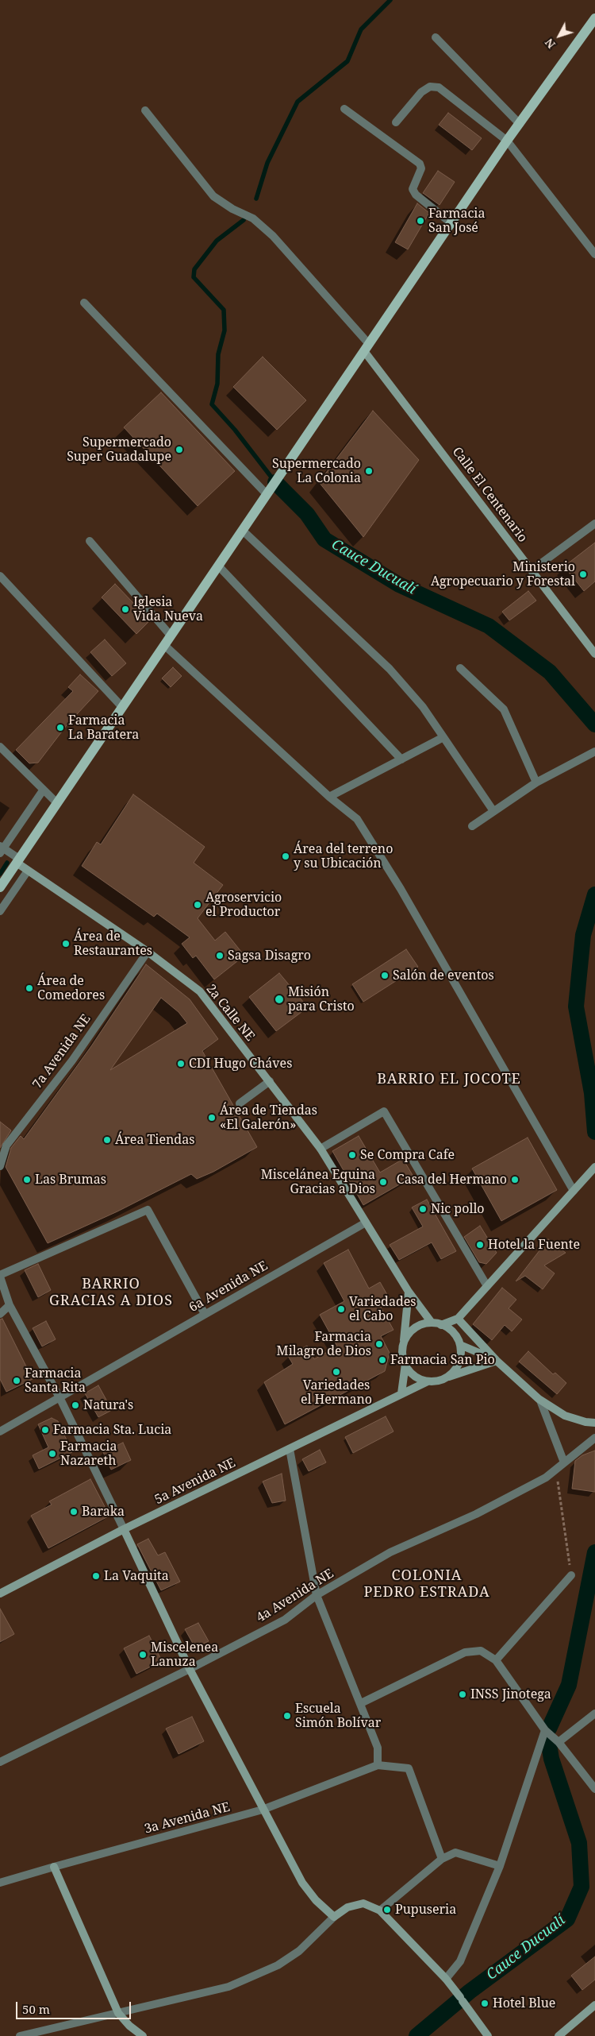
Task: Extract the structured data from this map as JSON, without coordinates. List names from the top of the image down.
{
  "streets": {
    "street": [
      "Calle El Centenario",
      "2a Calle NE",
      "7a Avenida NE",
      "6a Avenida NE",
      "5a Avenida NE",
      "4a Avenida NE",
      "3a Avenida NE"
    ]
  },
  "crossings": [
    ["2a Calle NE", "7a Avenida NE"],
    ["2a Calle NE", "6a Avenida NE"],
    ["2a Calle NE", "5a Avenida NE"]
  ],
  "districts": ["BARRIO EL JOCOTE", "BARRIO GRACIAS A DIOS", "COLONIA PEDRO ESTRADA"],
  "water": ["Cauce Ducualí"],
  "places": [
    "Farmacia San José",
    "Supermercado Super Guadalupe",
    "Supermercado La Colonia",
    "Ministerio Agropecuario y Forestal",
    "Iglesia Vida Nueva",
    "Farmacia La Baratera",
    "Área del terreno y su Ubicación",
    "Agroservicio el Productor",
    "Área de Restaurantes",
    "Sagsa Disagro",
    "Salón de eventos",
    "Área de Comedores",
    "Misión para Cristo",
    "CDI Hugo Cháves",
    "Área de Tiendas «El Galerón»",
    "Área Tiendas",
    "Se Compra Cafe",
    "Las Brumas",
    "Casa del Hermano",
    "Miscelánea Equina Gracias a Dios",
    "Nic pollo",
    "Hotel la Fuente",
    "Variedades el Cabo",
    "Farmacia Milagro de Dios",
    "Farmacia San Pio",
    "Variedades el Hermano",
    "Farmacia Santa Rita",
    "Natura's",
    "Farmacia Sta. Lucia",
    "Farmacia Nazareth",
    "Baraka",
    "La Vaquita",
    "Miscelenea Lanuza",
    "INSS Jinotega",
    "Escuela Simón Bolívar",
    "Pupuseria",
    "Hotel Blue"
  ],
  "scale_bar": "50 m",
  "north": "bottom left"
}
